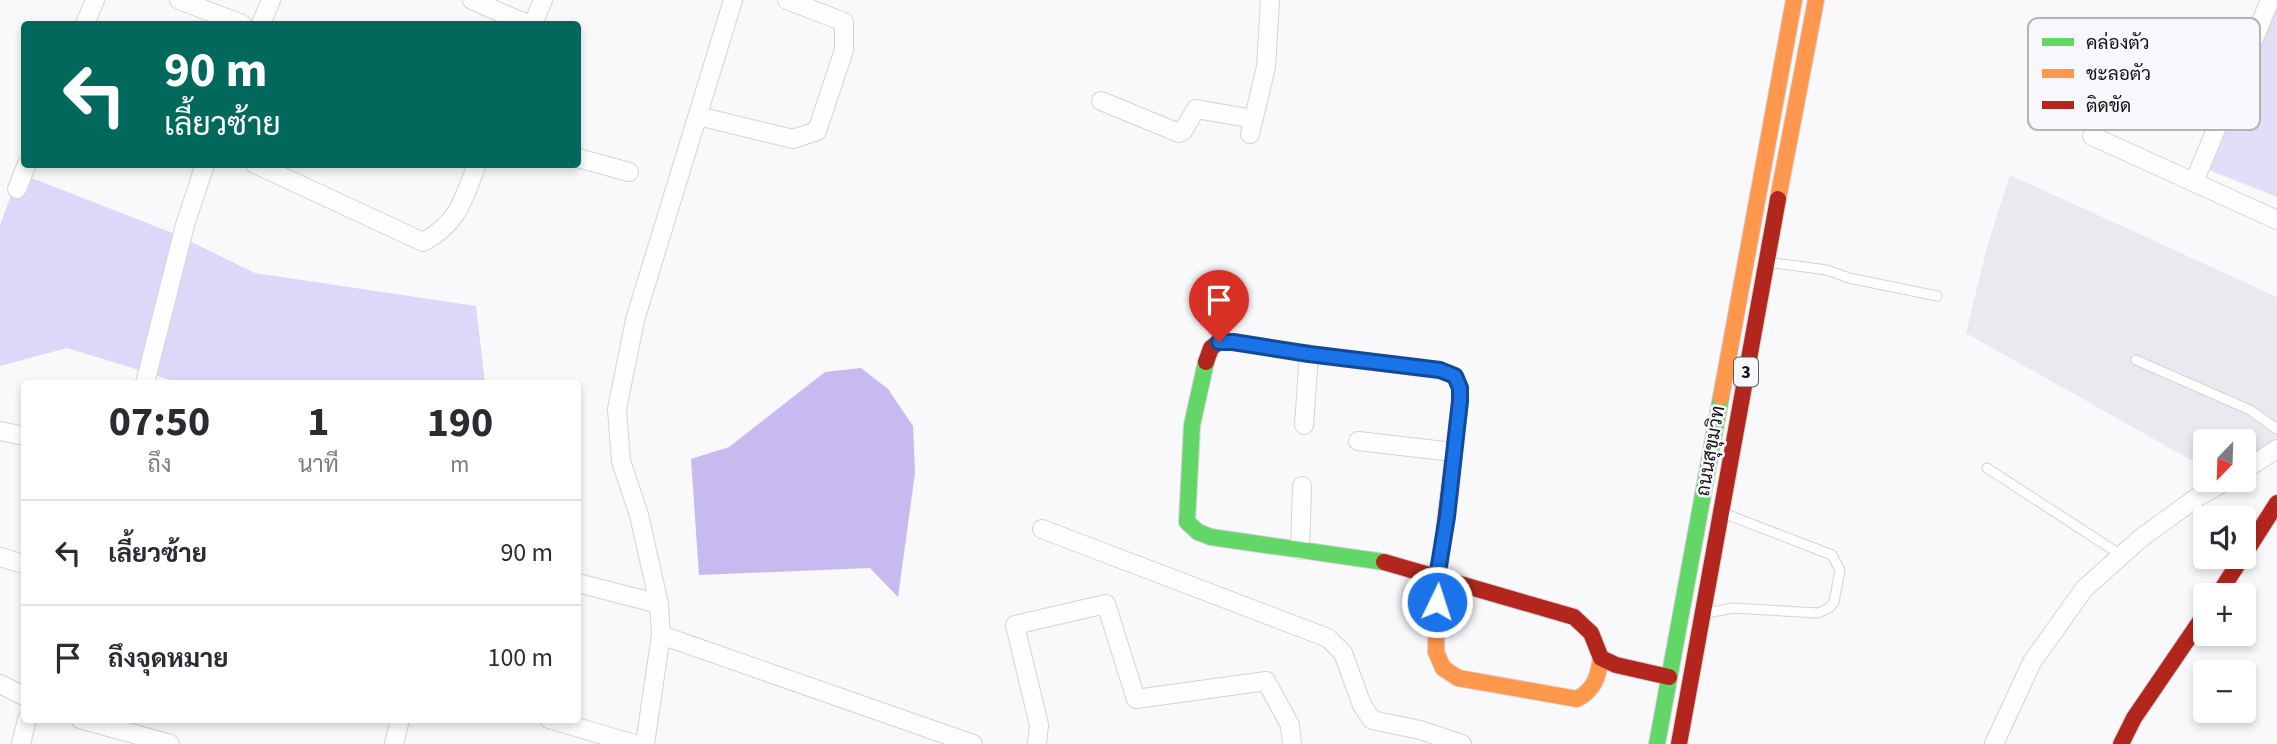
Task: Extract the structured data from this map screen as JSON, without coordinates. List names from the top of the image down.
{
  "streets": {
    "street": ["3", "ถนนสุขุมวิท"]
  },
  "legend": ["คล่องตัว", "ชะลอตัว", "ติดขัด"],
  "north": "bottom left",
  "page": {
    "turn": ["90 m", "เลี้ยวซ้าย"],
    "eta": [
      "07:50",
      "ถึง",
      "1",
      "นาที",
      "190",
      "m"
    ],
    "map_buttons": ["+", "−"],
    "list": [
      {
        "name": "เลี้ยวซ้าย",
        "value": "90 m"
      },
      {
        "name": "ถึงจุดหมาย",
        "value": "100 m"
      }
    ]
  }
}
